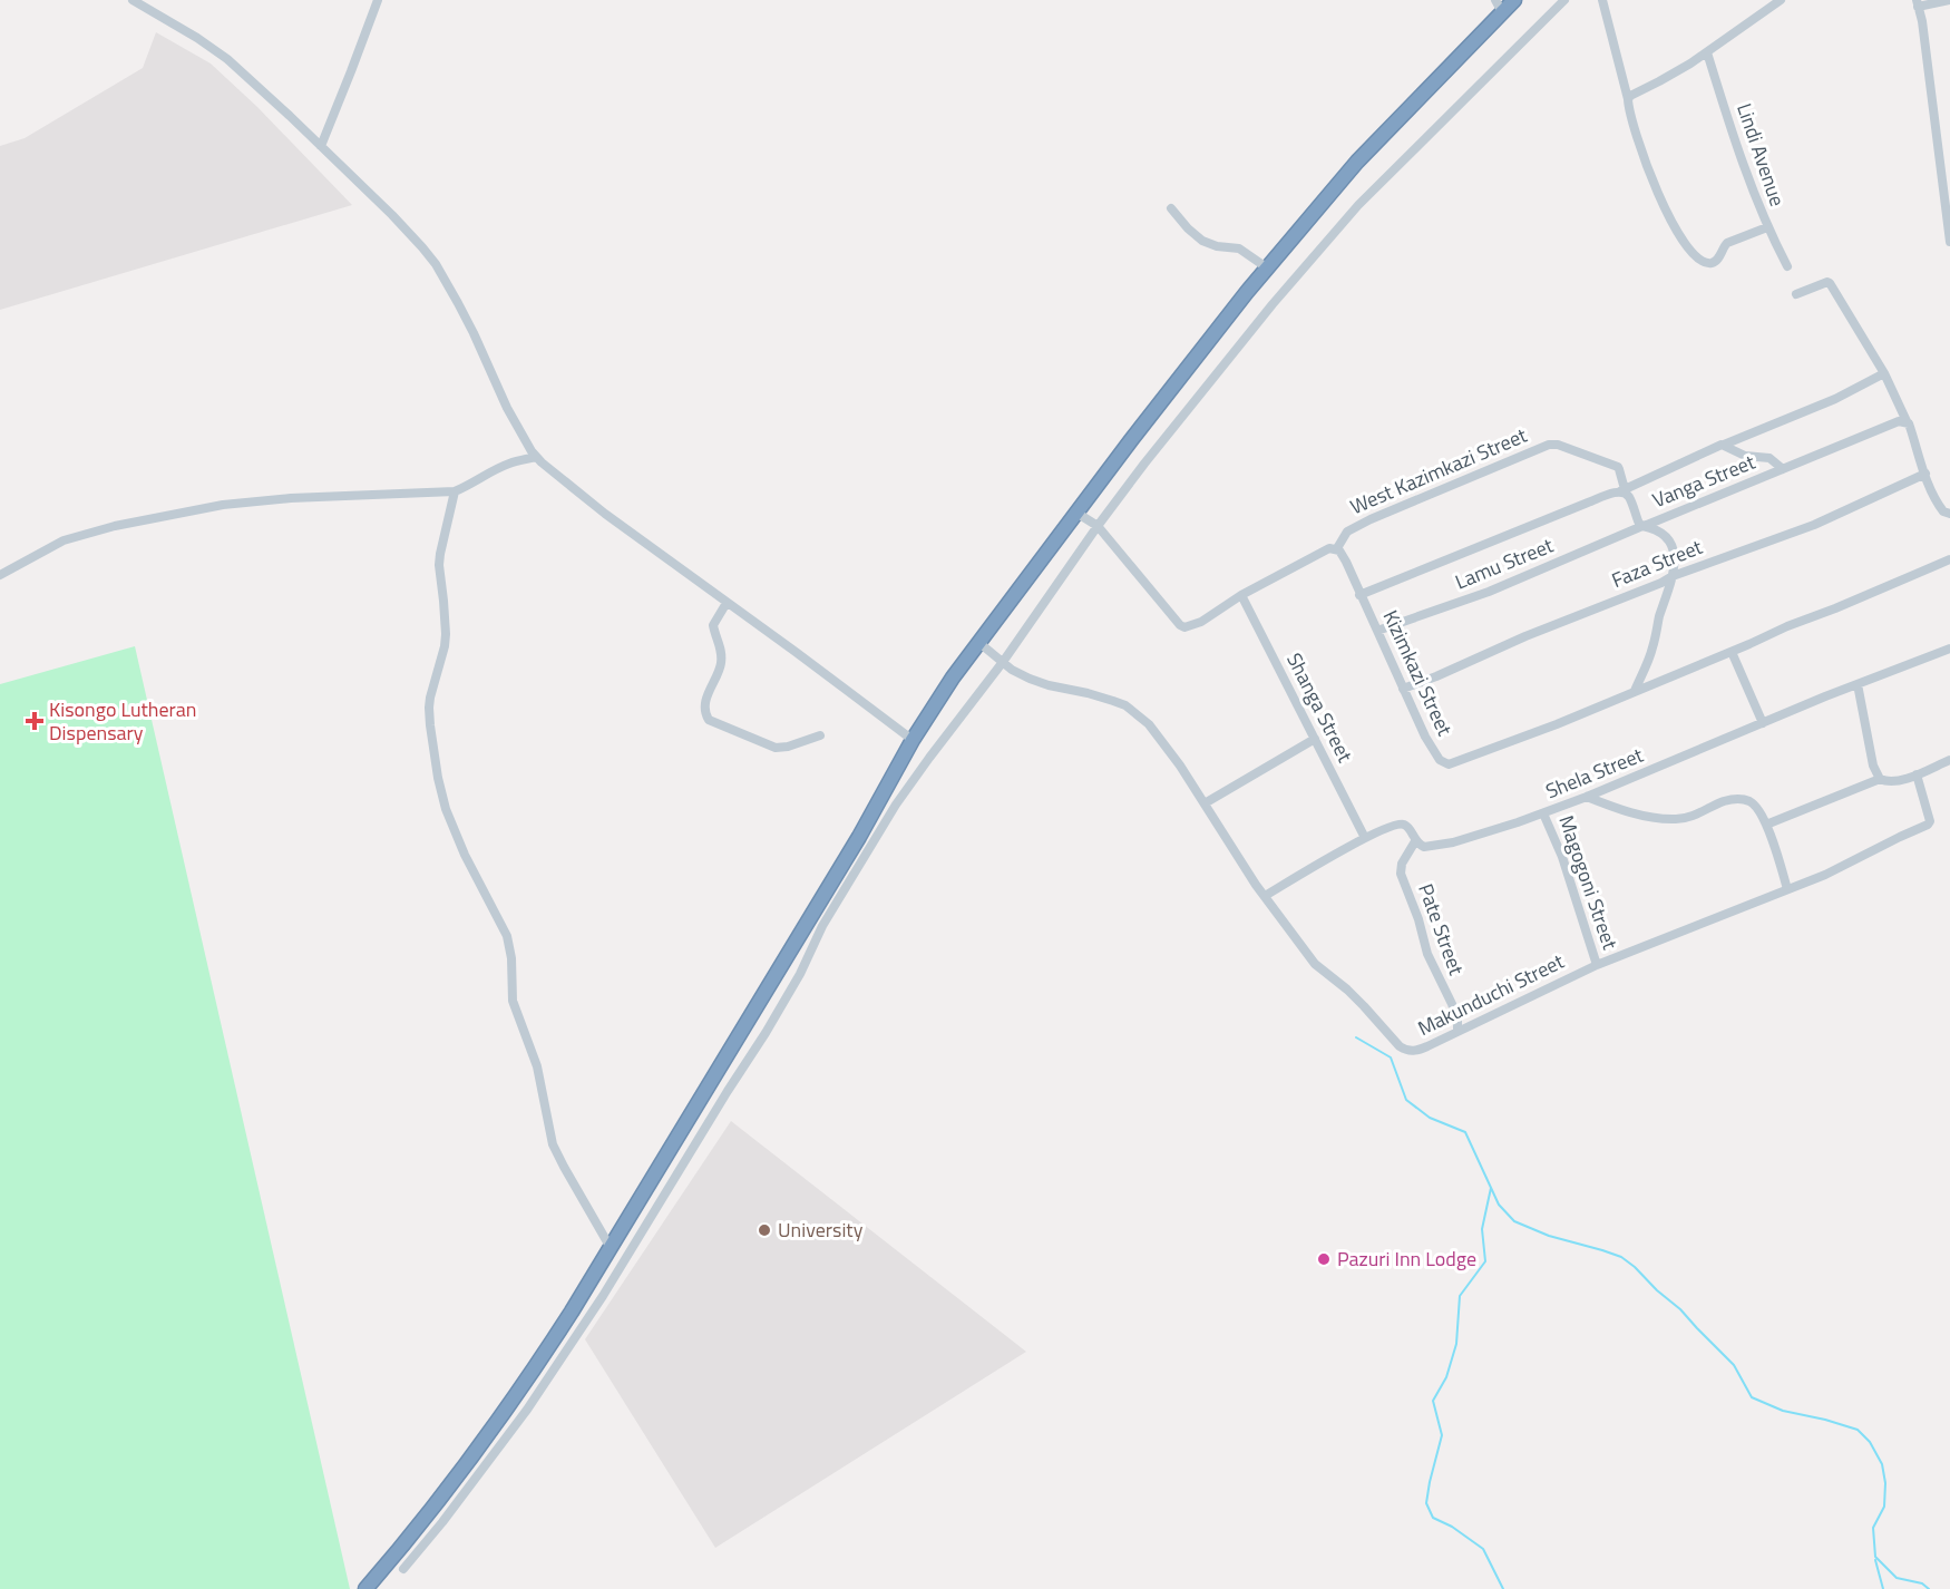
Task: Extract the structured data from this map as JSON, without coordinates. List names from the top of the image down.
{
  "streets": {
    "street": [
      "Lindi Avenue",
      "West Kazimkazi Street",
      "Vanga Street",
      "Lamu Street",
      "Faza Street",
      "Kizimkazi Street",
      "Shanga Street",
      "Shela Street",
      "Magogoni Street",
      "Pate Street",
      "Makunduchi Street"
    ]
  },
  "crossings": [
    ["West Kazimkazi Street", "Vanga Street"],
    ["West Kazimkazi Street", "Kizimkazi Street"],
    ["Vanga Street", "Lamu Street"],
    ["Vanga Street", "Kizimkazi Street"],
    ["Lamu Street", "Kizimkazi Street"],
    ["Faza Street", "Kizimkazi Street"],
    ["Shanga Street", "Shela Street"],
    ["Shela Street", "Magogoni Street"],
    ["Shela Street", "Pate Street"],
    ["Shela Street", "Makunduchi Street"],
    ["Magogoni Street", "Makunduchi Street"],
    ["Pate Street", "Makunduchi Street"]
  ],
  "places": {
    "health": ["Kisongo Lutheran Dispensary"],
    "other": ["University", "Pazuri Inn Lodge"]
  }
}
